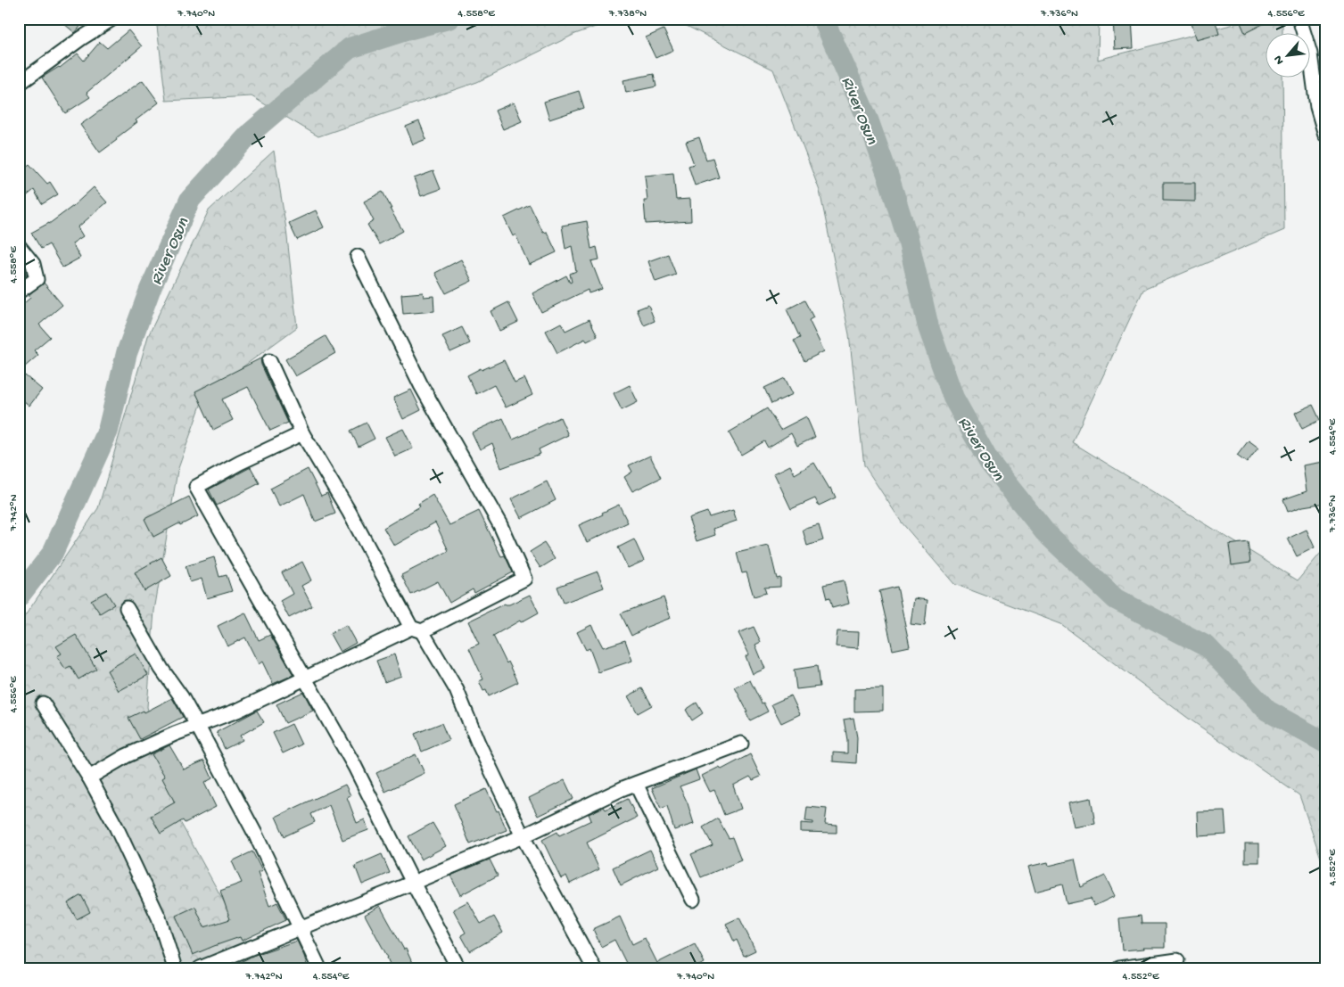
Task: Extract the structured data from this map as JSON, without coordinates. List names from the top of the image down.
{
  "water": ["River Osun"],
  "north": "bottom left",
  "coordinates": [
    "7.740°N",
    "4.558°E",
    "7.738°N",
    "7.736°N",
    "4.556°E",
    "4.554°E",
    "7.742°N",
    "4.552°E"
  ]
}
